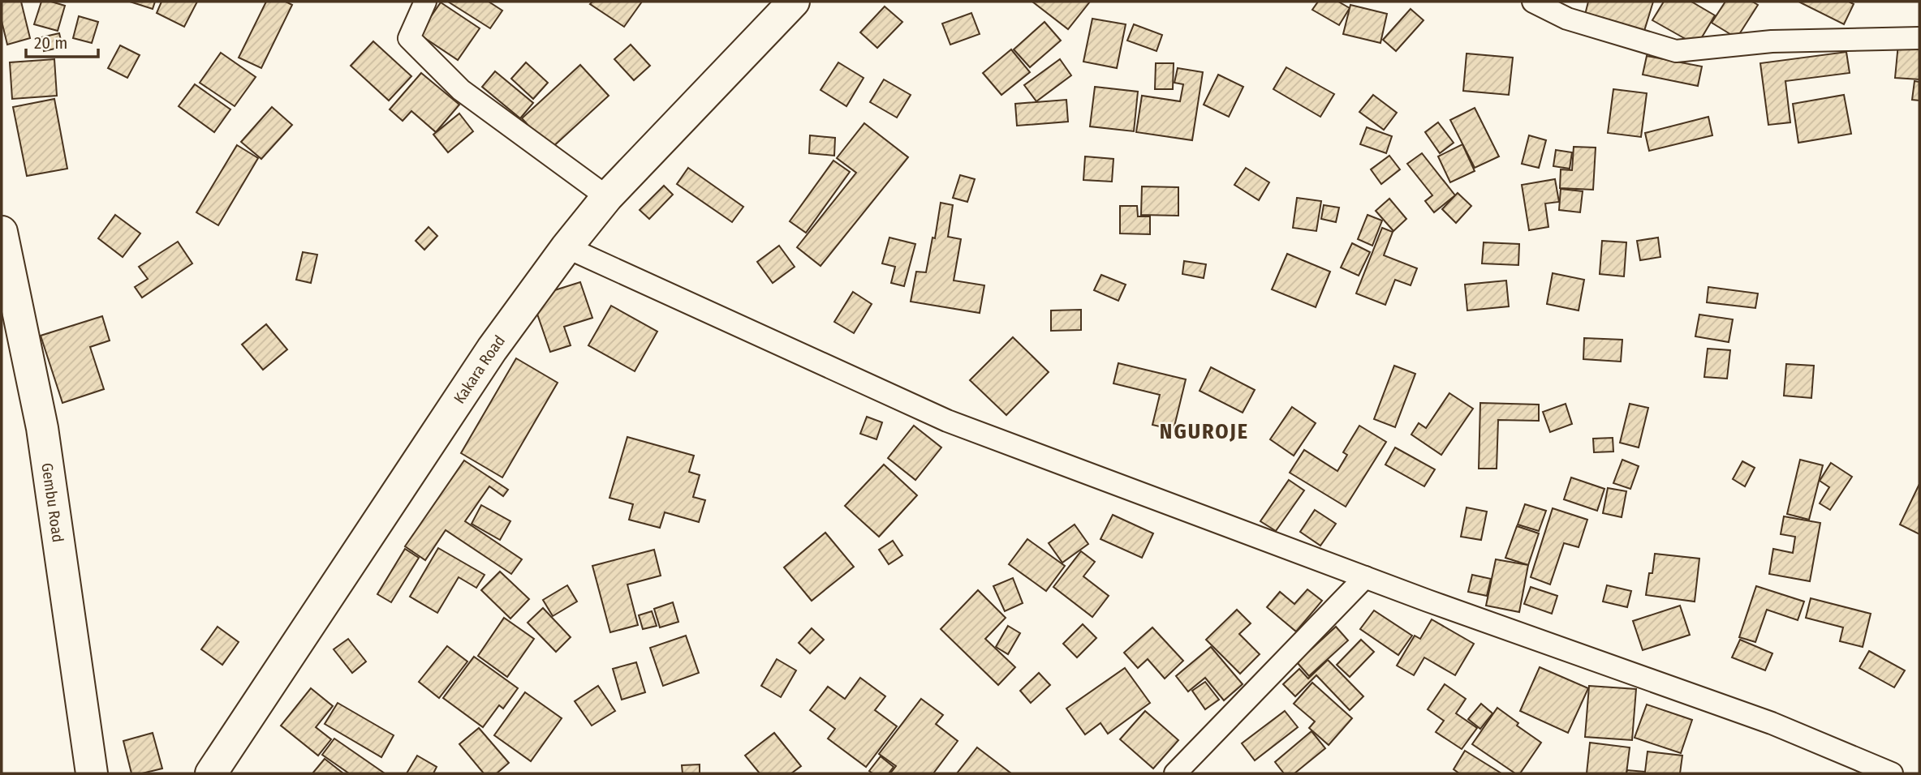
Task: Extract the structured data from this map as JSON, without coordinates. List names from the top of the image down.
{
  "streets": {
    "street": ["Kakara Road", "Gembu Road"]
  },
  "districts": ["NGUROJE"],
  "scale_bar": "20 m"
}
